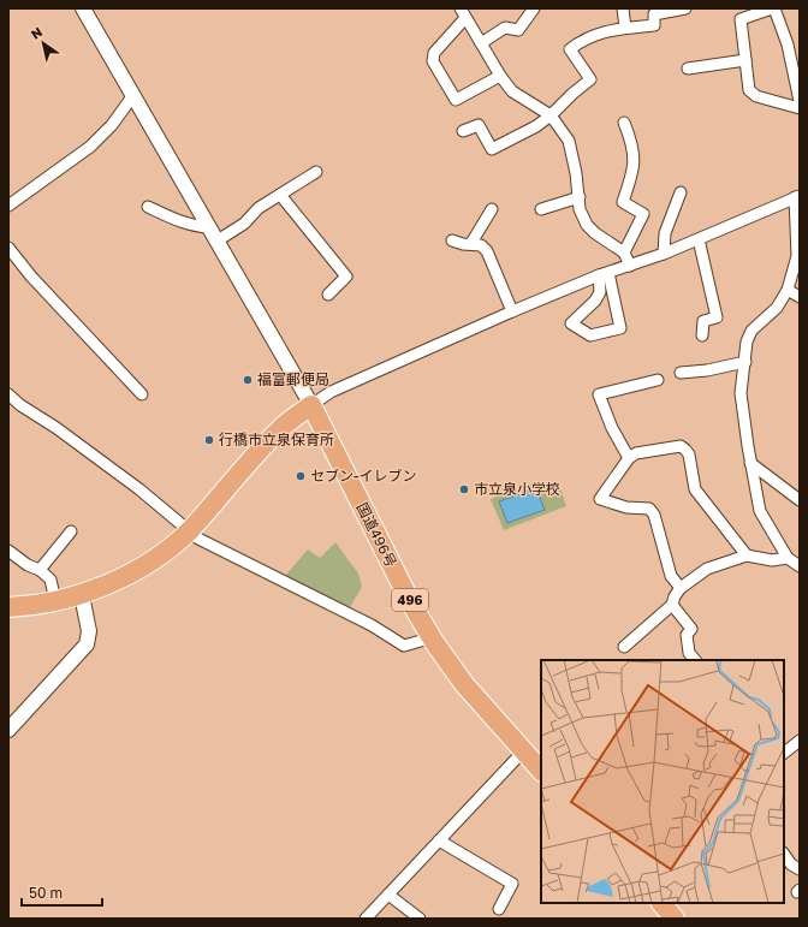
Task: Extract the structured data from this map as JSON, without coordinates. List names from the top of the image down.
{
  "streets": {
    "highway": ["国道496号", "496"]
  },
  "places": [
    "福富郵便局",
    "行橋市立泉保育所",
    "セブン-イレブン",
    "市立泉小学校"
  ],
  "scale_bar": "50 m",
  "north": "top left"
}
